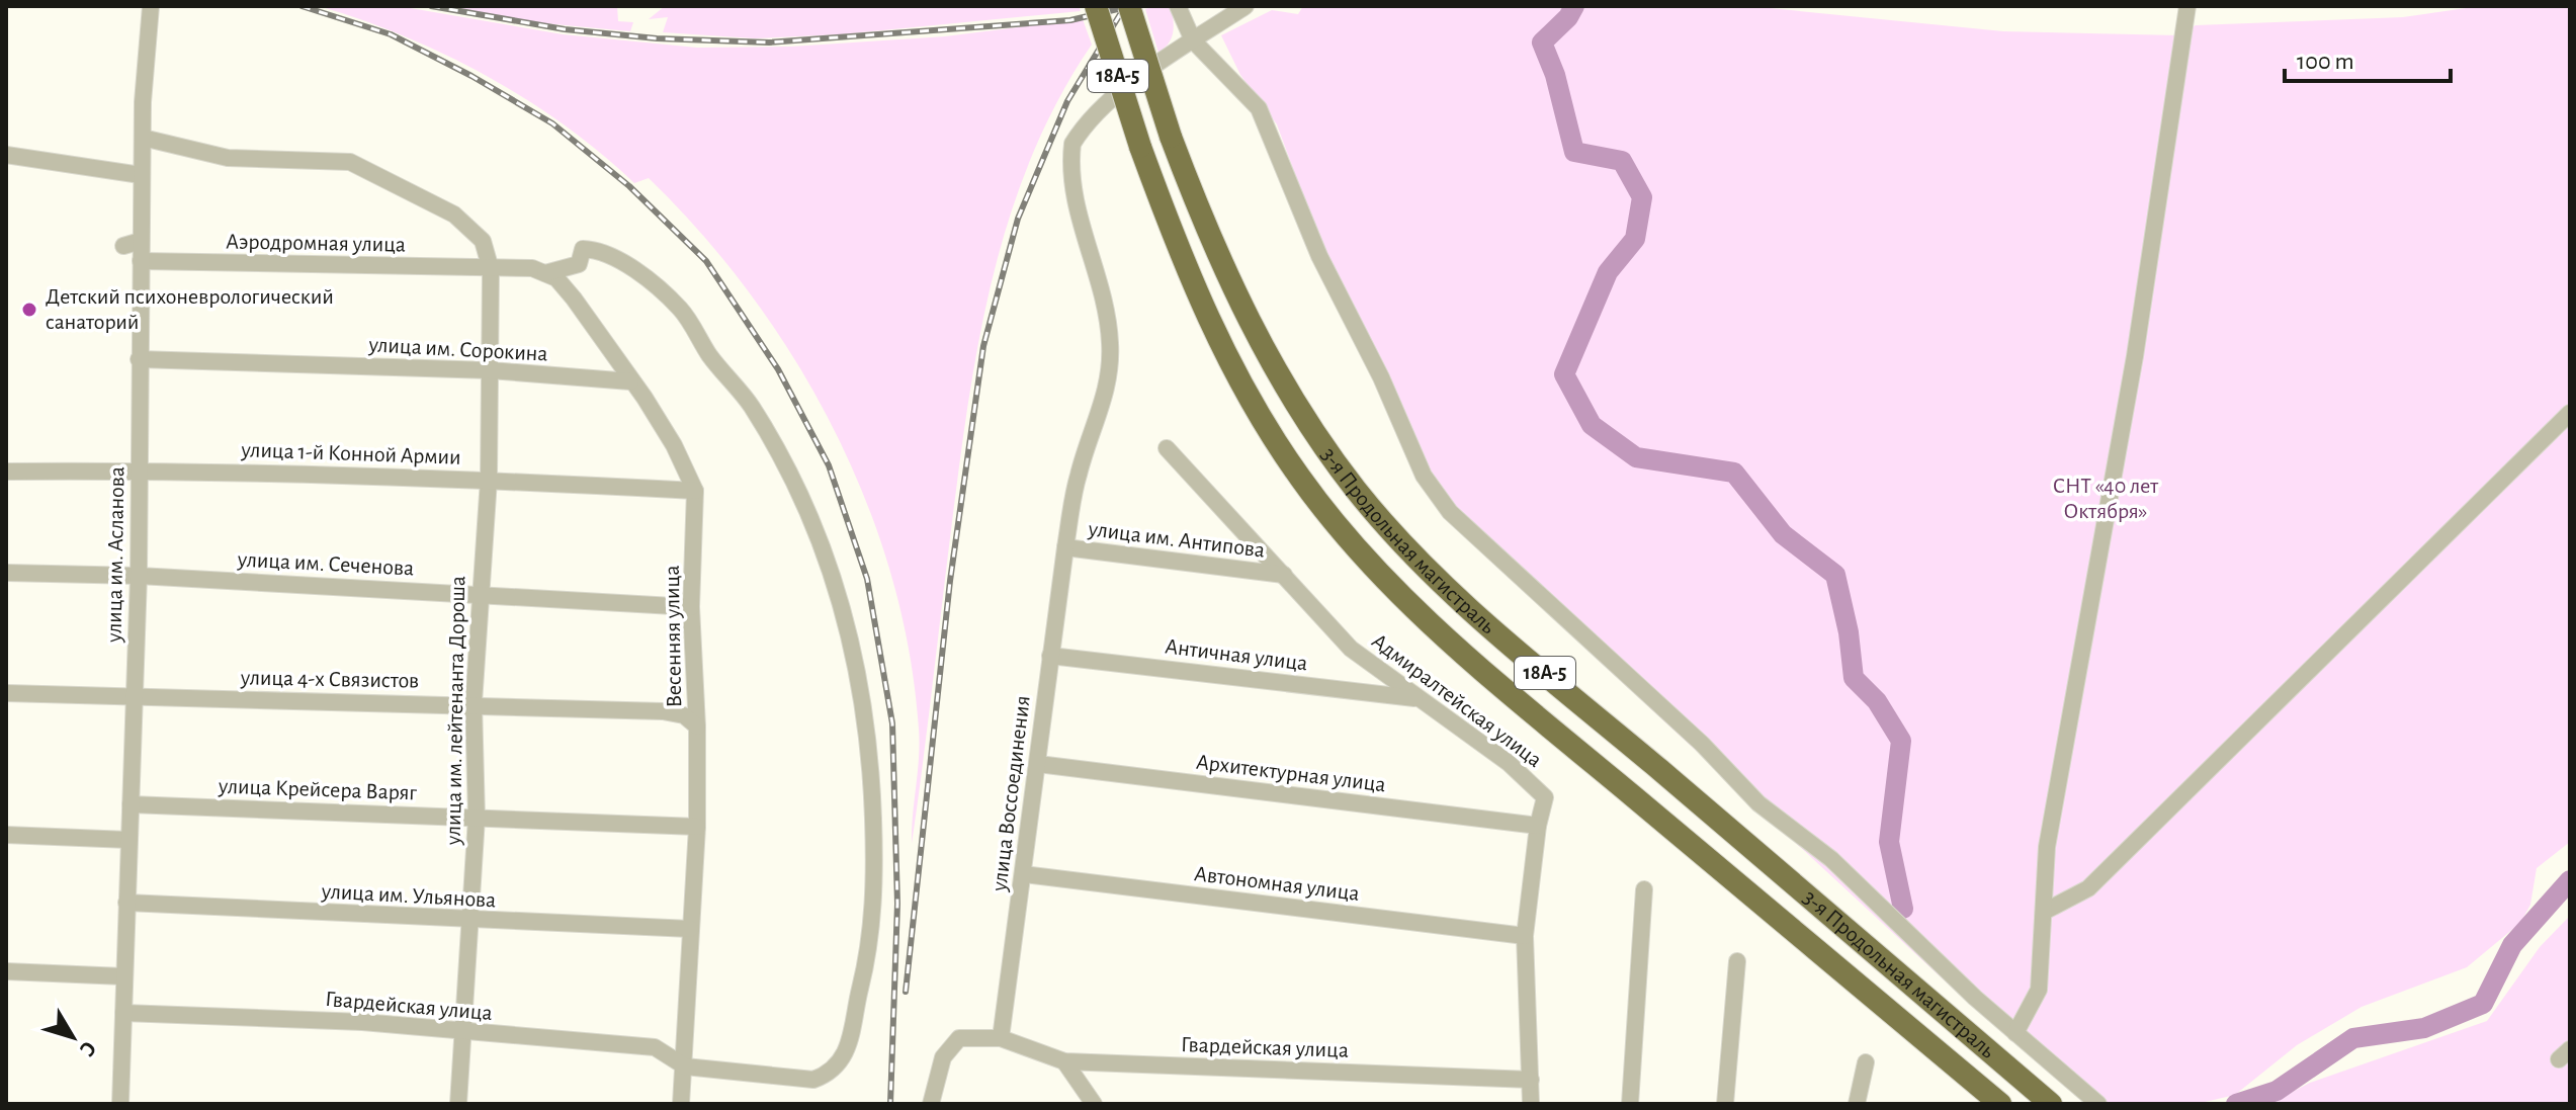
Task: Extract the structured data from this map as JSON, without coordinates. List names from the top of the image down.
{
  "streets": {
    "highway": ["18А-5", "3-я Продольная магистраль"],
    "street": [
      "Аэродромная улица",
      "улица им. Сорокина",
      "улица 1-й Конной Армии",
      "улица им. Антипова",
      "улица им. Асланова",
      "улица им. Сеченова",
      "Весенняя улица",
      "Античная улица",
      "улица 4-х Связистов",
      "Адмиралтейская улица",
      "улица им. лейтенанта Дороша",
      "Архитектурная улица",
      "улица Крейсера Варяг",
      "улица Воссоединения",
      "Автономная улица",
      "улица им. Ульянова",
      "Гвардейская улица"
    ]
  },
  "crossings": [
    ["Аэродромная улица", "улица им. Асланова"],
    ["Аэродромная улица", "улица им. лейтенанта Дороша"],
    ["улица им. Сорокина", "улица им. Асланова"],
    ["улица им. Сорокина", "Весенняя улица"],
    ["улица им. Сорокина", "улица им. лейтенанта Дороша"],
    ["улица 1-й Конной Армии", "улица им. Асланова"],
    ["улица 1-й Конной Армии", "Весенняя улица"],
    ["улица 1-й Конной Армии", "улица им. лейтенанта Дороша"],
    ["улица им. Антипова", "Адмиралтейская улица"],
    ["улица им. Антипова", "улица Воссоединения"],
    ["улица им. Асланова", "улица им. Сеченова"],
    ["улица им. Асланова", "улица 4-х Связистов"],
    ["улица им. Асланова", "улица Крейсера Варяг"],
    ["улица им. Асланова", "улица им. Ульянова"],
    ["улица им. Асланова", "Гвардейская улица"],
    ["улица им. Сеченова", "Весенняя улица"],
    ["улица им. Сеченова", "улица им. лейтенанта Дороша"],
    ["Весенняя улица", "улица 4-х Связистов"],
    ["Весенняя улица", "улица Крейсера Варяг"],
    ["Весенняя улица", "улица им. Ульянова"],
    ["Весенняя улица", "Гвардейская улица"],
    ["Античная улица", "Адмиралтейская улица"],
    ["Античная улица", "улица Воссоединения"],
    ["улица 4-х Связистов", "улица им. лейтенанта Дороша"],
    ["Адмиралтейская улица", "Архитектурная улица"],
    ["Адмиралтейская улица", "Автономная улица"],
    ["Адмиралтейская улица", "Гвардейская улица"],
    ["улица им. лейтенанта Дороша", "улица Крейсера Варяг"],
    ["улица им. лейтенанта Дороша", "улица им. Ульянова"],
    ["улица им. лейтенанта Дороша", "Гвардейская улица"],
    ["Архитектурная улица", "улица Воссоединения"],
    ["улица Воссоединения", "Автономная улица"],
    ["улица Воссоединения", "Гвардейская улица"]
  ],
  "parks": ["СНТ «40 лет Октября»"],
  "places": ["Детский психоневрологический санаторий"],
  "scale_bar": "100 m",
  "north": "bottom right"
}
